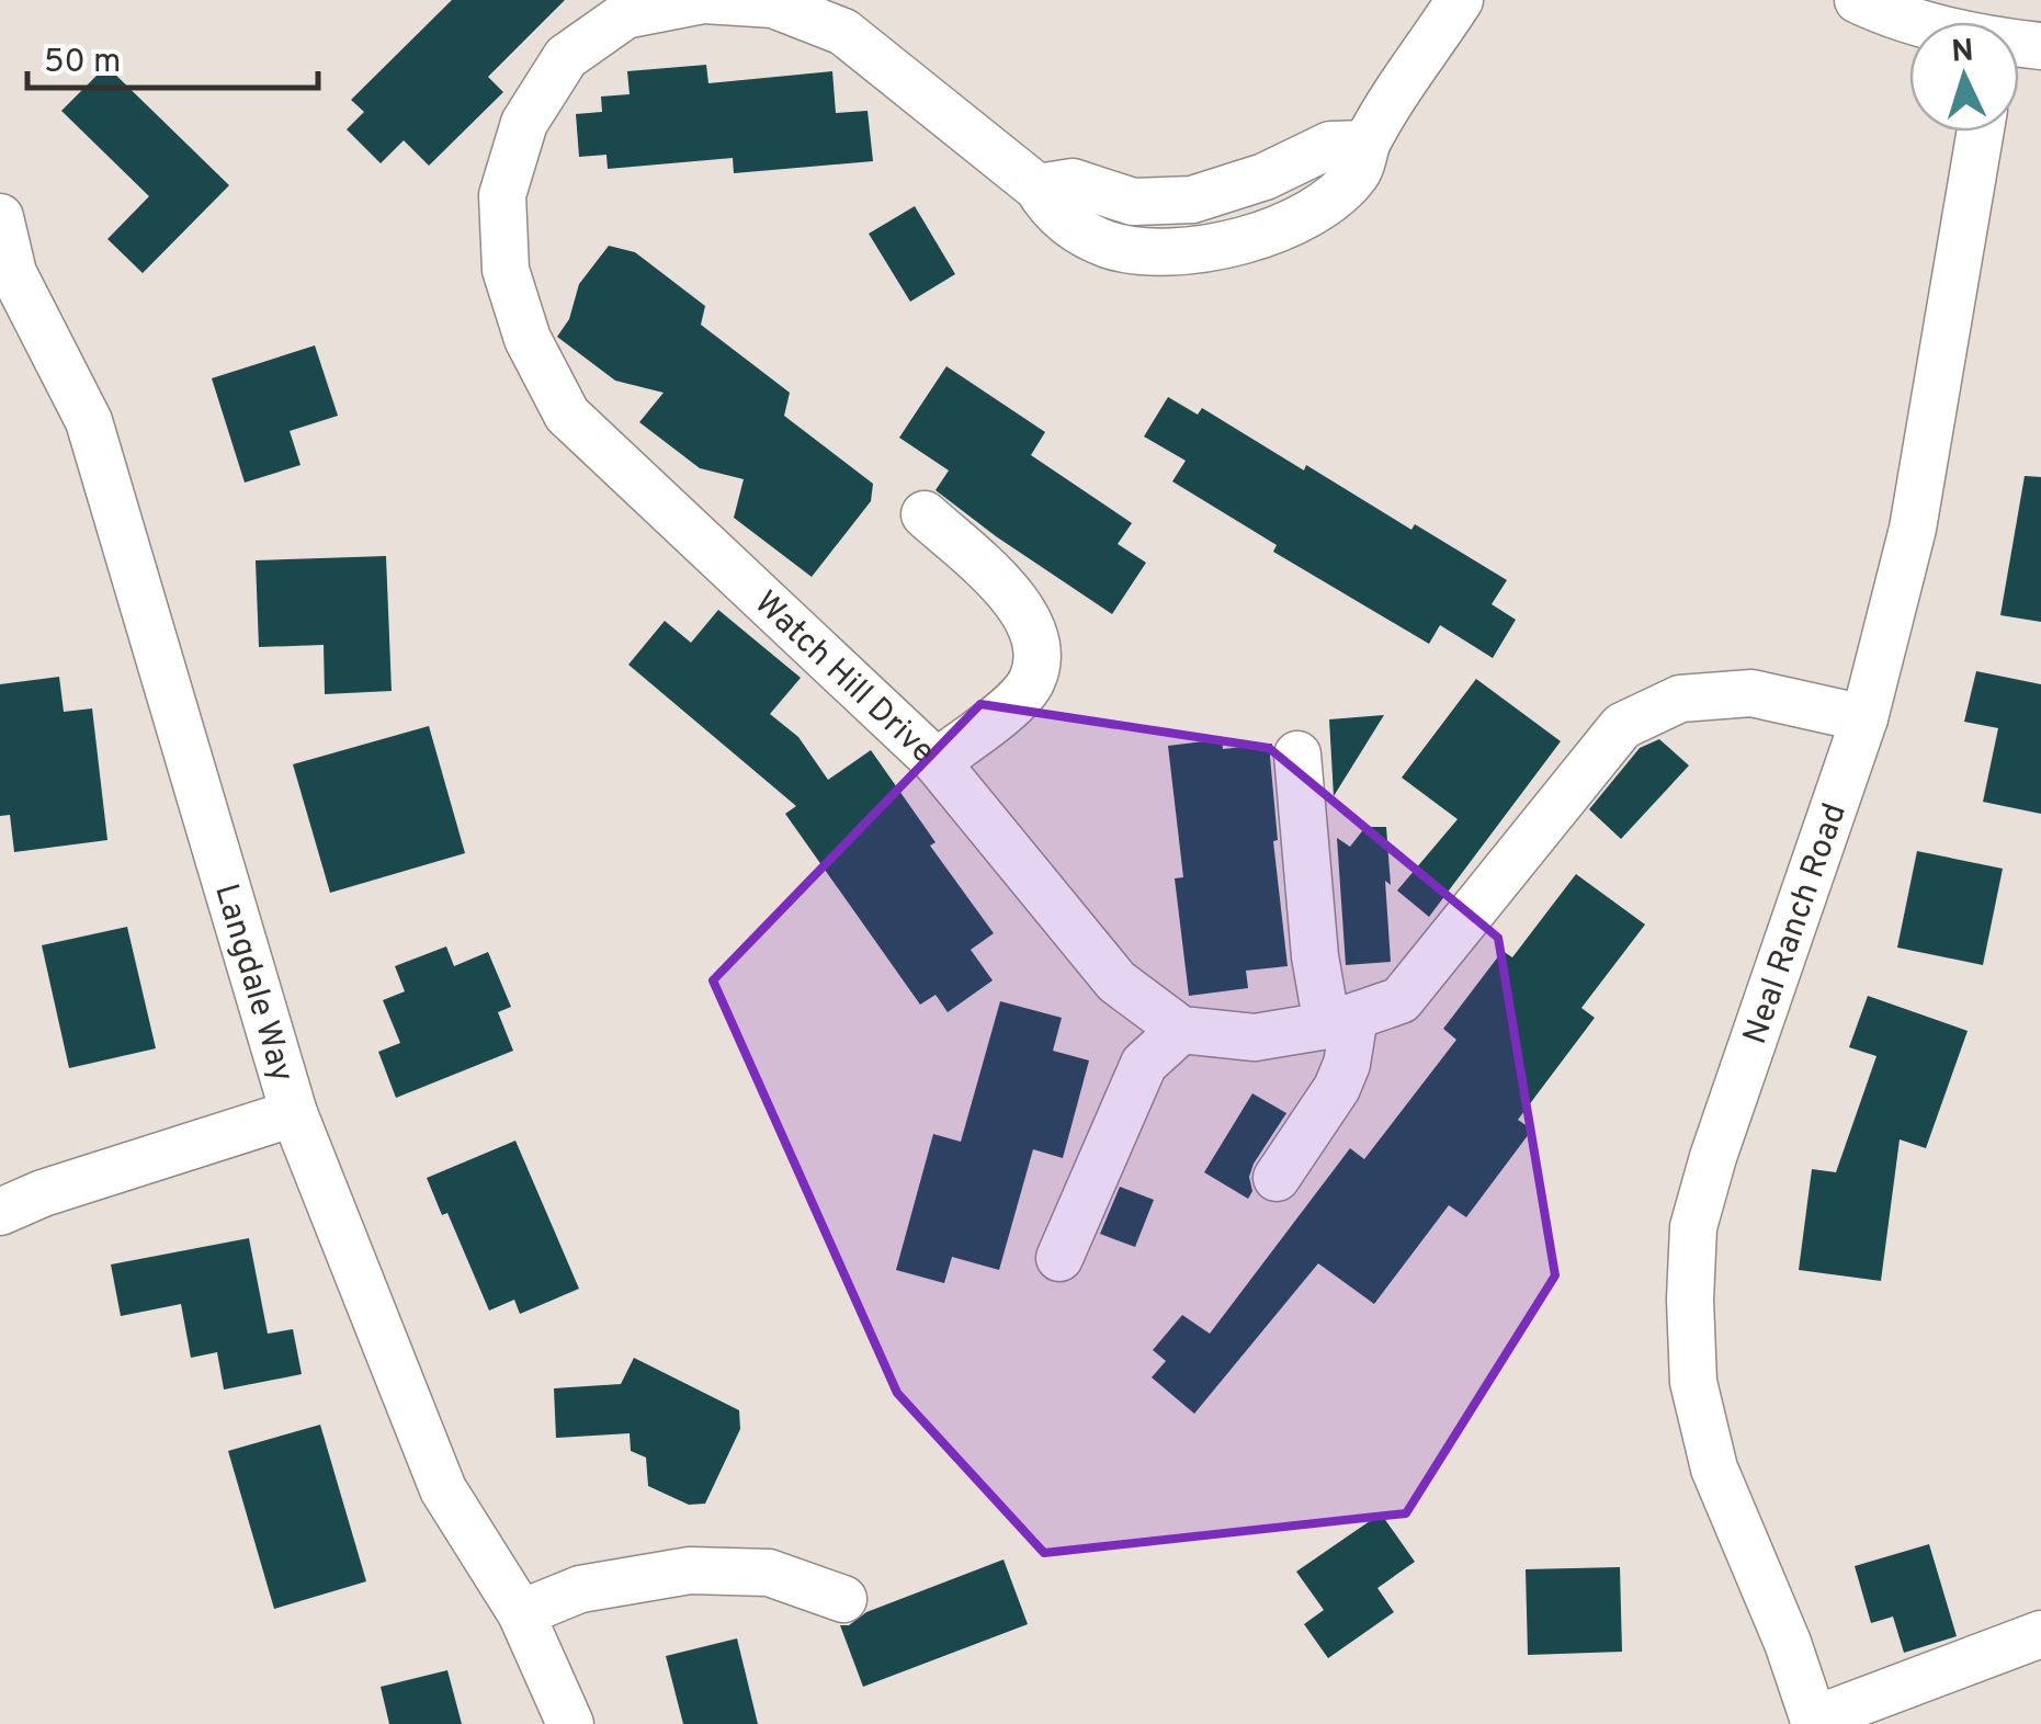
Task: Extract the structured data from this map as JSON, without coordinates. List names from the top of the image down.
{
  "streets": {
    "street": ["Watch Hill Drive", "Neal Ranch Road", "Langdale Way"]
  },
  "crossings": [
    ["Watch Hill Drive", "Neal Ranch Road"]
  ],
  "scale_bar": "50 m",
  "north": "top"
}
